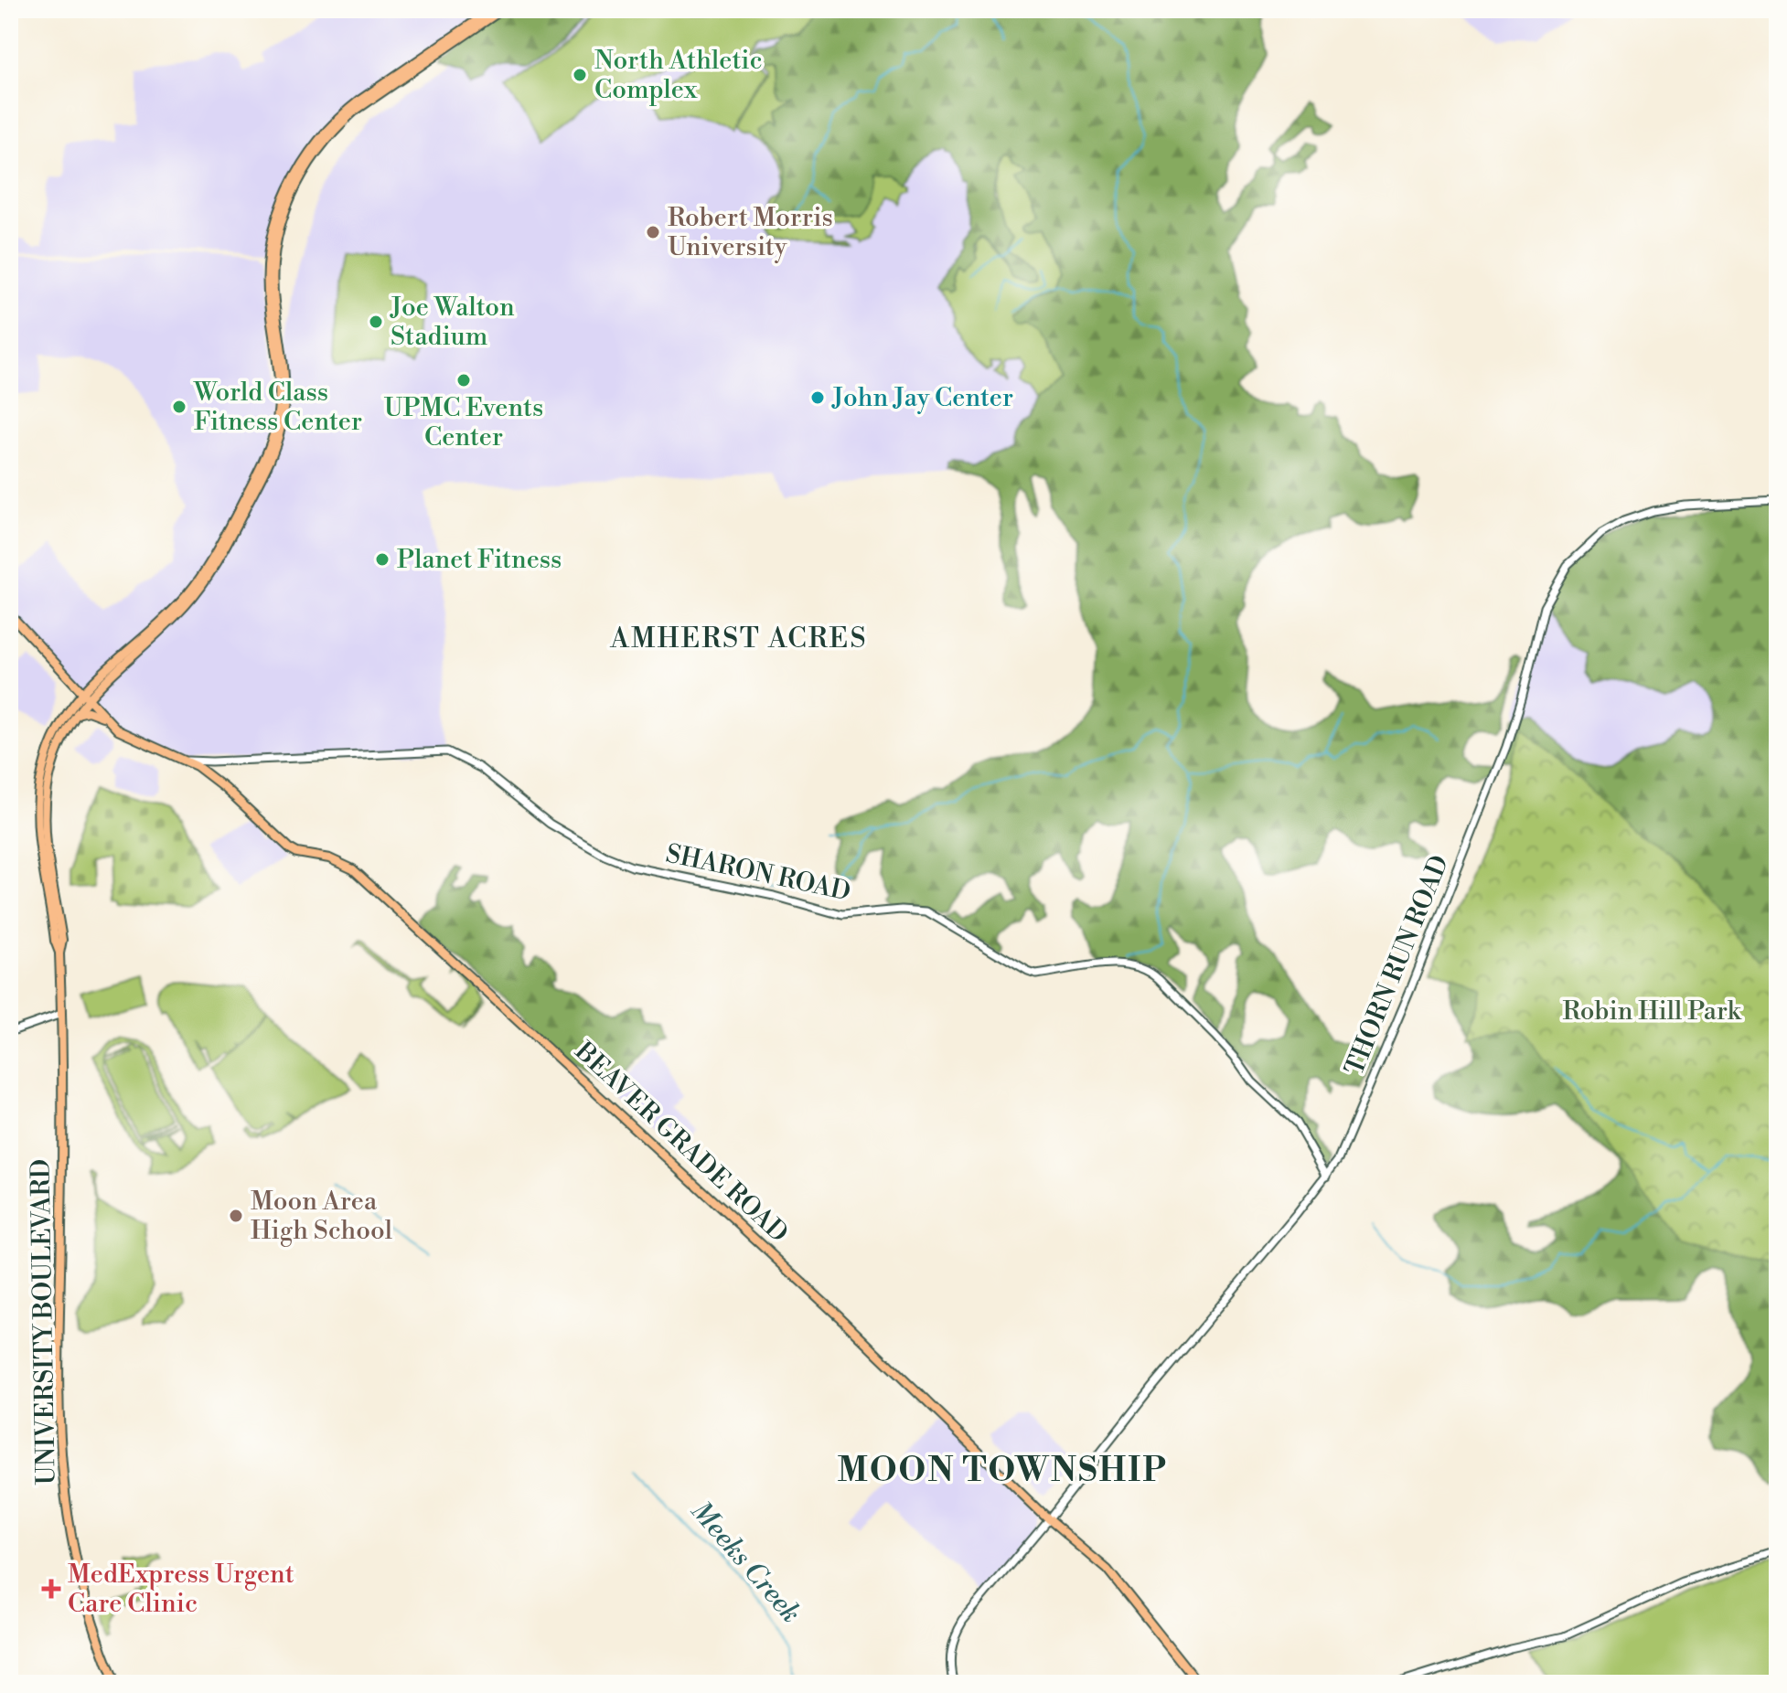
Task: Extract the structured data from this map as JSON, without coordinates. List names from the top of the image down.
{
  "streets": {
    "main road": ["BEAVER GRADE ROAD", "UNIVERSITY BOULEVARD"],
    "street": ["SHARON ROAD", "THORN RUN ROAD"]
  },
  "crossings": [
    ["SHARON ROAD", "THORN RUN ROAD"],
    ["SHARON ROAD", "BEAVER GRADE ROAD"],
    ["THORN RUN ROAD", "BEAVER GRADE ROAD"],
    ["BEAVER GRADE ROAD", "UNIVERSITY BOULEVARD"]
  ],
  "districts": ["AMHERST ACRES", "MOON TOWNSHIP"],
  "water": ["Meeks Creek"],
  "parks": ["Robin Hill Park"],
  "places": {
    "other": [
      "North Athletic Complex",
      "Robert Morris University",
      "Joe Walton Stadium",
      "UPMC Events Center",
      "John Jay Center",
      "World Class Fitness Center",
      "Planet Fitness",
      "Moon Area High School"
    ],
    "health": ["MedExpress Urgent Care Clinic"]
  }
}
